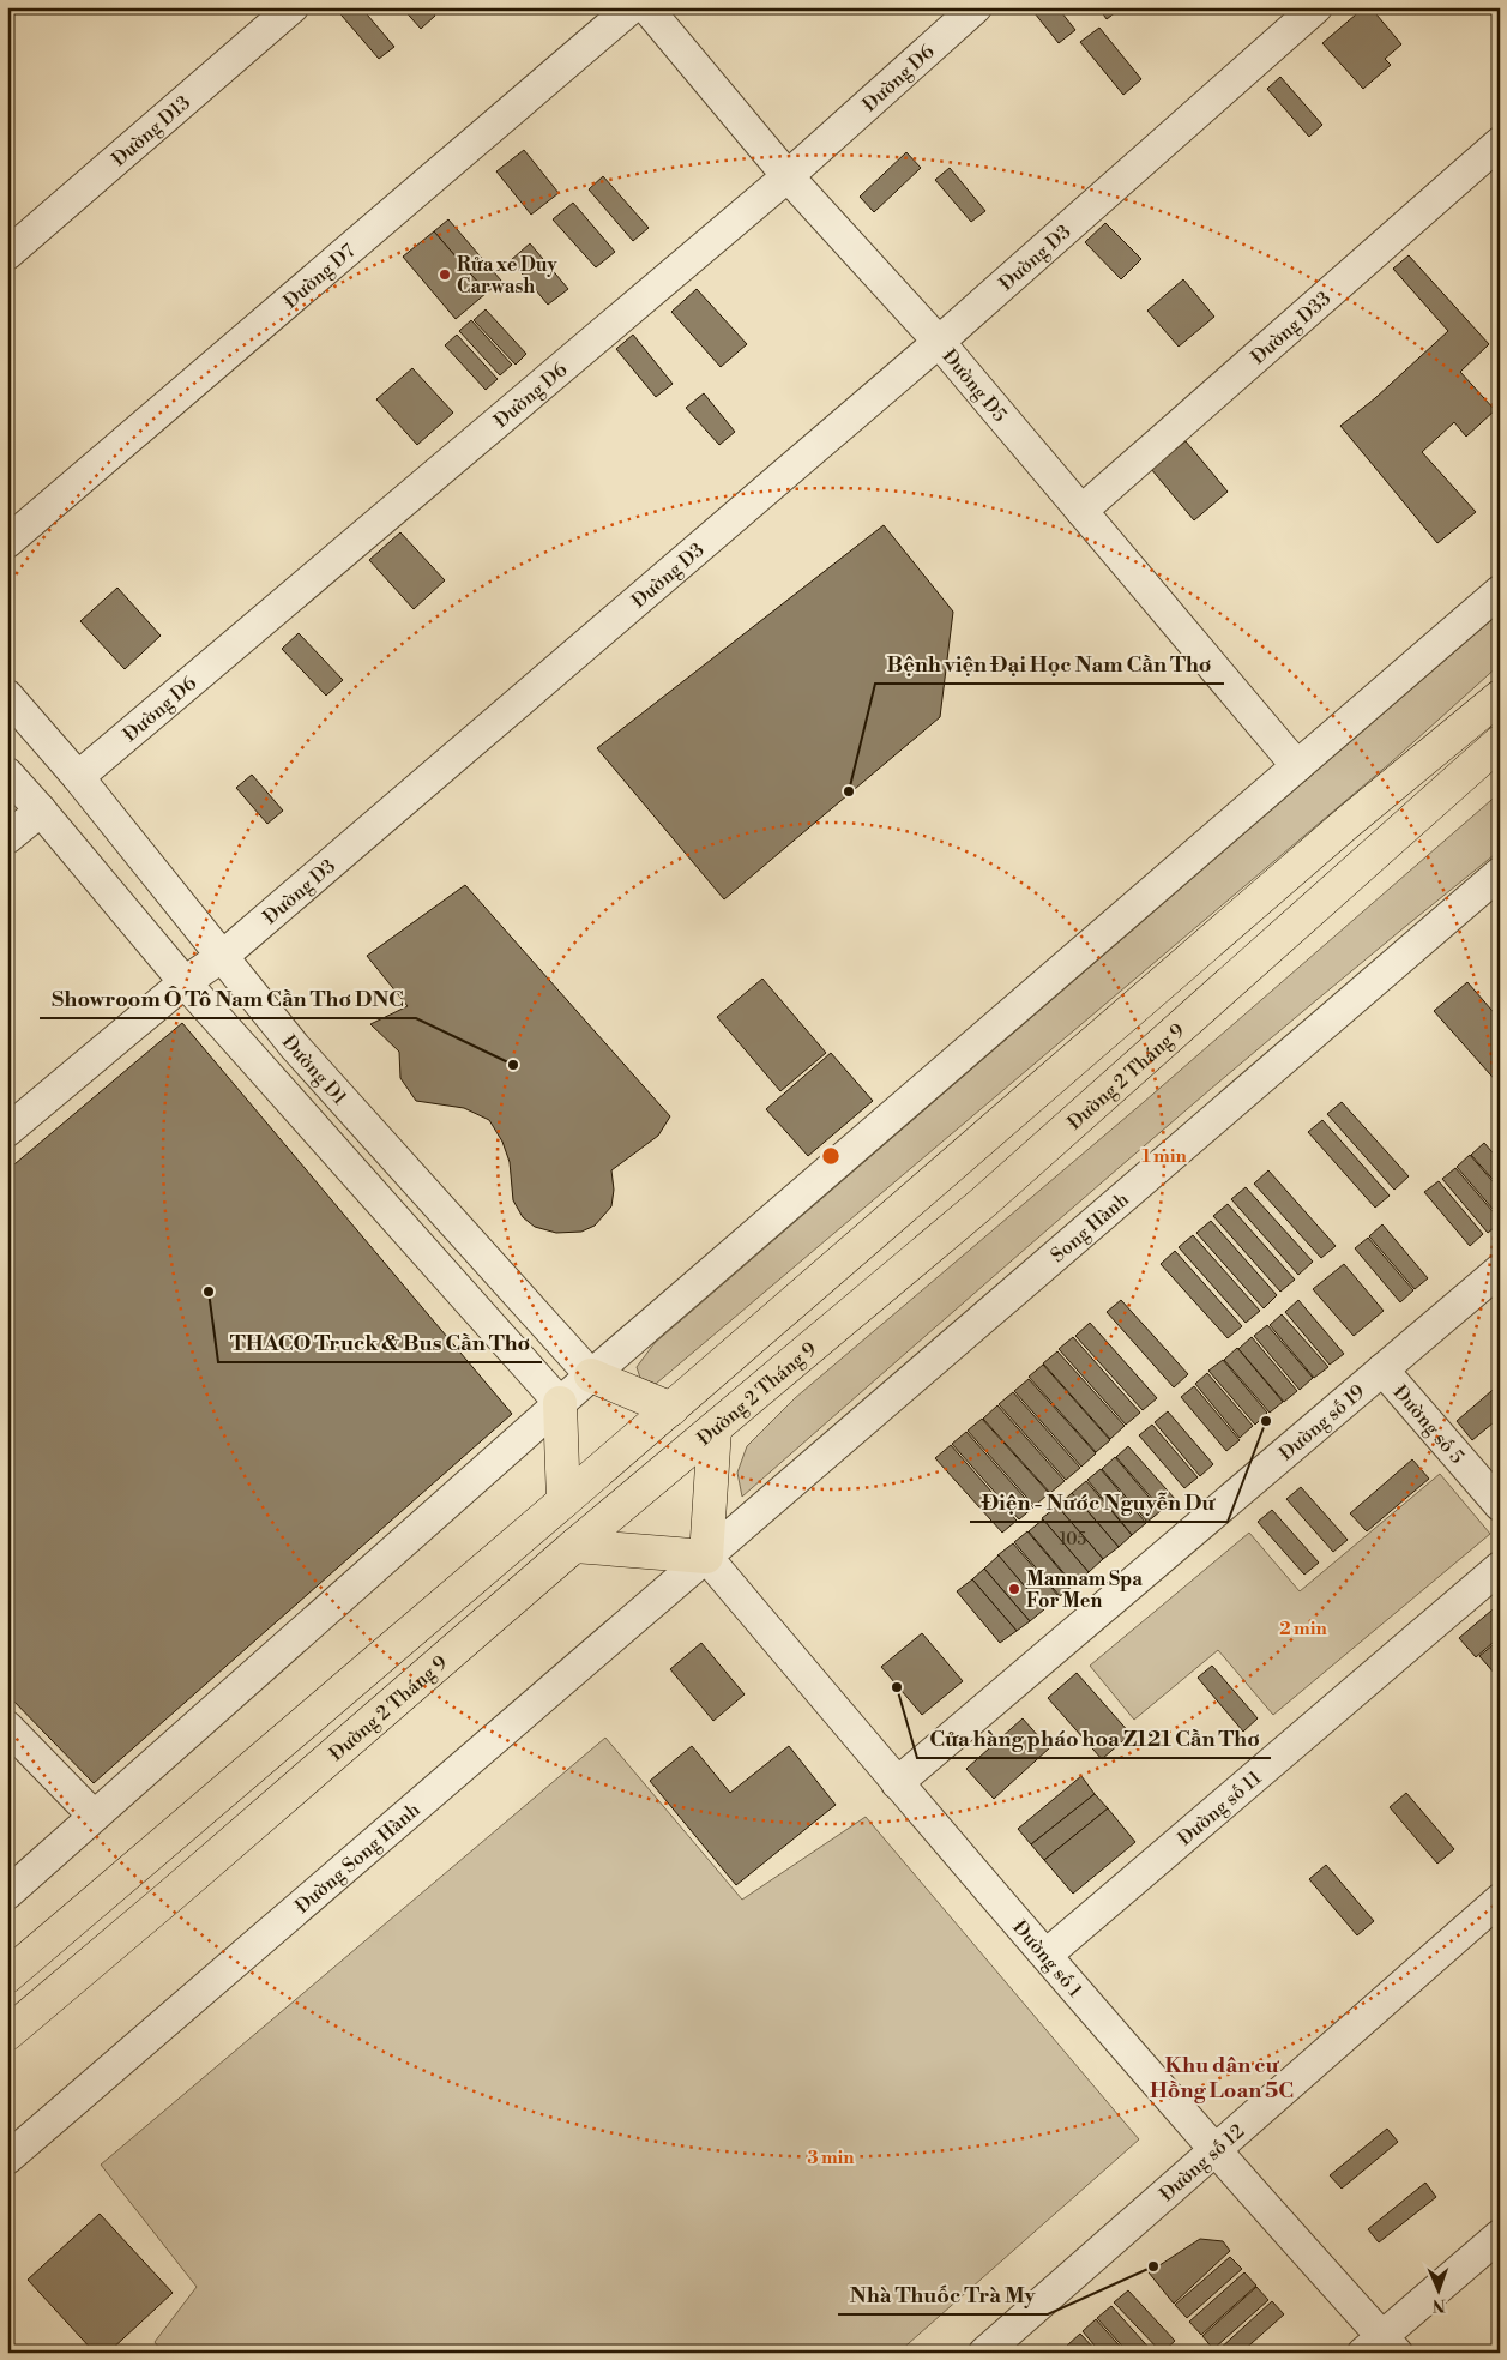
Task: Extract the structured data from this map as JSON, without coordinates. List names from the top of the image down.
{
  "streets": {
    "highway": ["Đường 2 Tháng 9"],
    "street": [
      "Đường D6",
      "Đường D13",
      "Đường D3",
      "Đường D7",
      "Đường D33",
      "Đường D5",
      "Đường D1",
      "Song Hành",
      "Đường số 19",
      "Đường số 5",
      "Đường số 11",
      "Đường Song Hành",
      "Đường số 1",
      "Đường số 12"
    ]
  },
  "crossings": [
    ["Đường D6", "Đường D5"],
    ["Đường D6", "Đường D1"],
    ["Đường D3", "Đường D5"],
    ["Đường D3", "Đường D1"],
    ["Đường D33", "Đường D5"],
    ["Song Hành", "Đường Song Hành"],
    ["Song Hành", "Đường số 1"],
    ["Đường số 19", "Đường số 5"],
    ["Đường số 19", "Đường số 1"],
    ["Đường số 11", "Đường số 1"],
    ["Đường Song Hành", "Đường số 1"],
    ["Đường số 1", "Đường số 12"]
  ],
  "districts": ["Khu dân cư Hồng Loan 5C"],
  "places": [
    "Rửa xe Duy Carwash",
    "Bệnh viện Đại Học Nam Cần Thơ",
    "Showroom Ô Tô Nam Cần Thơ DNC",
    "THACO Truck & Bus Cần Thơ",
    "Điện - Nước Nguyễn Dư",
    "Mannam Spa For Men",
    "Cửa hàng pháo hoa Z121 Cần Thơ",
    "Nhà Thuốc Trà My"
  ],
  "house_numbers": ["105"],
  "north": "bottom",
  "rings": ["1 min", "2 min", "3 min"]
}
